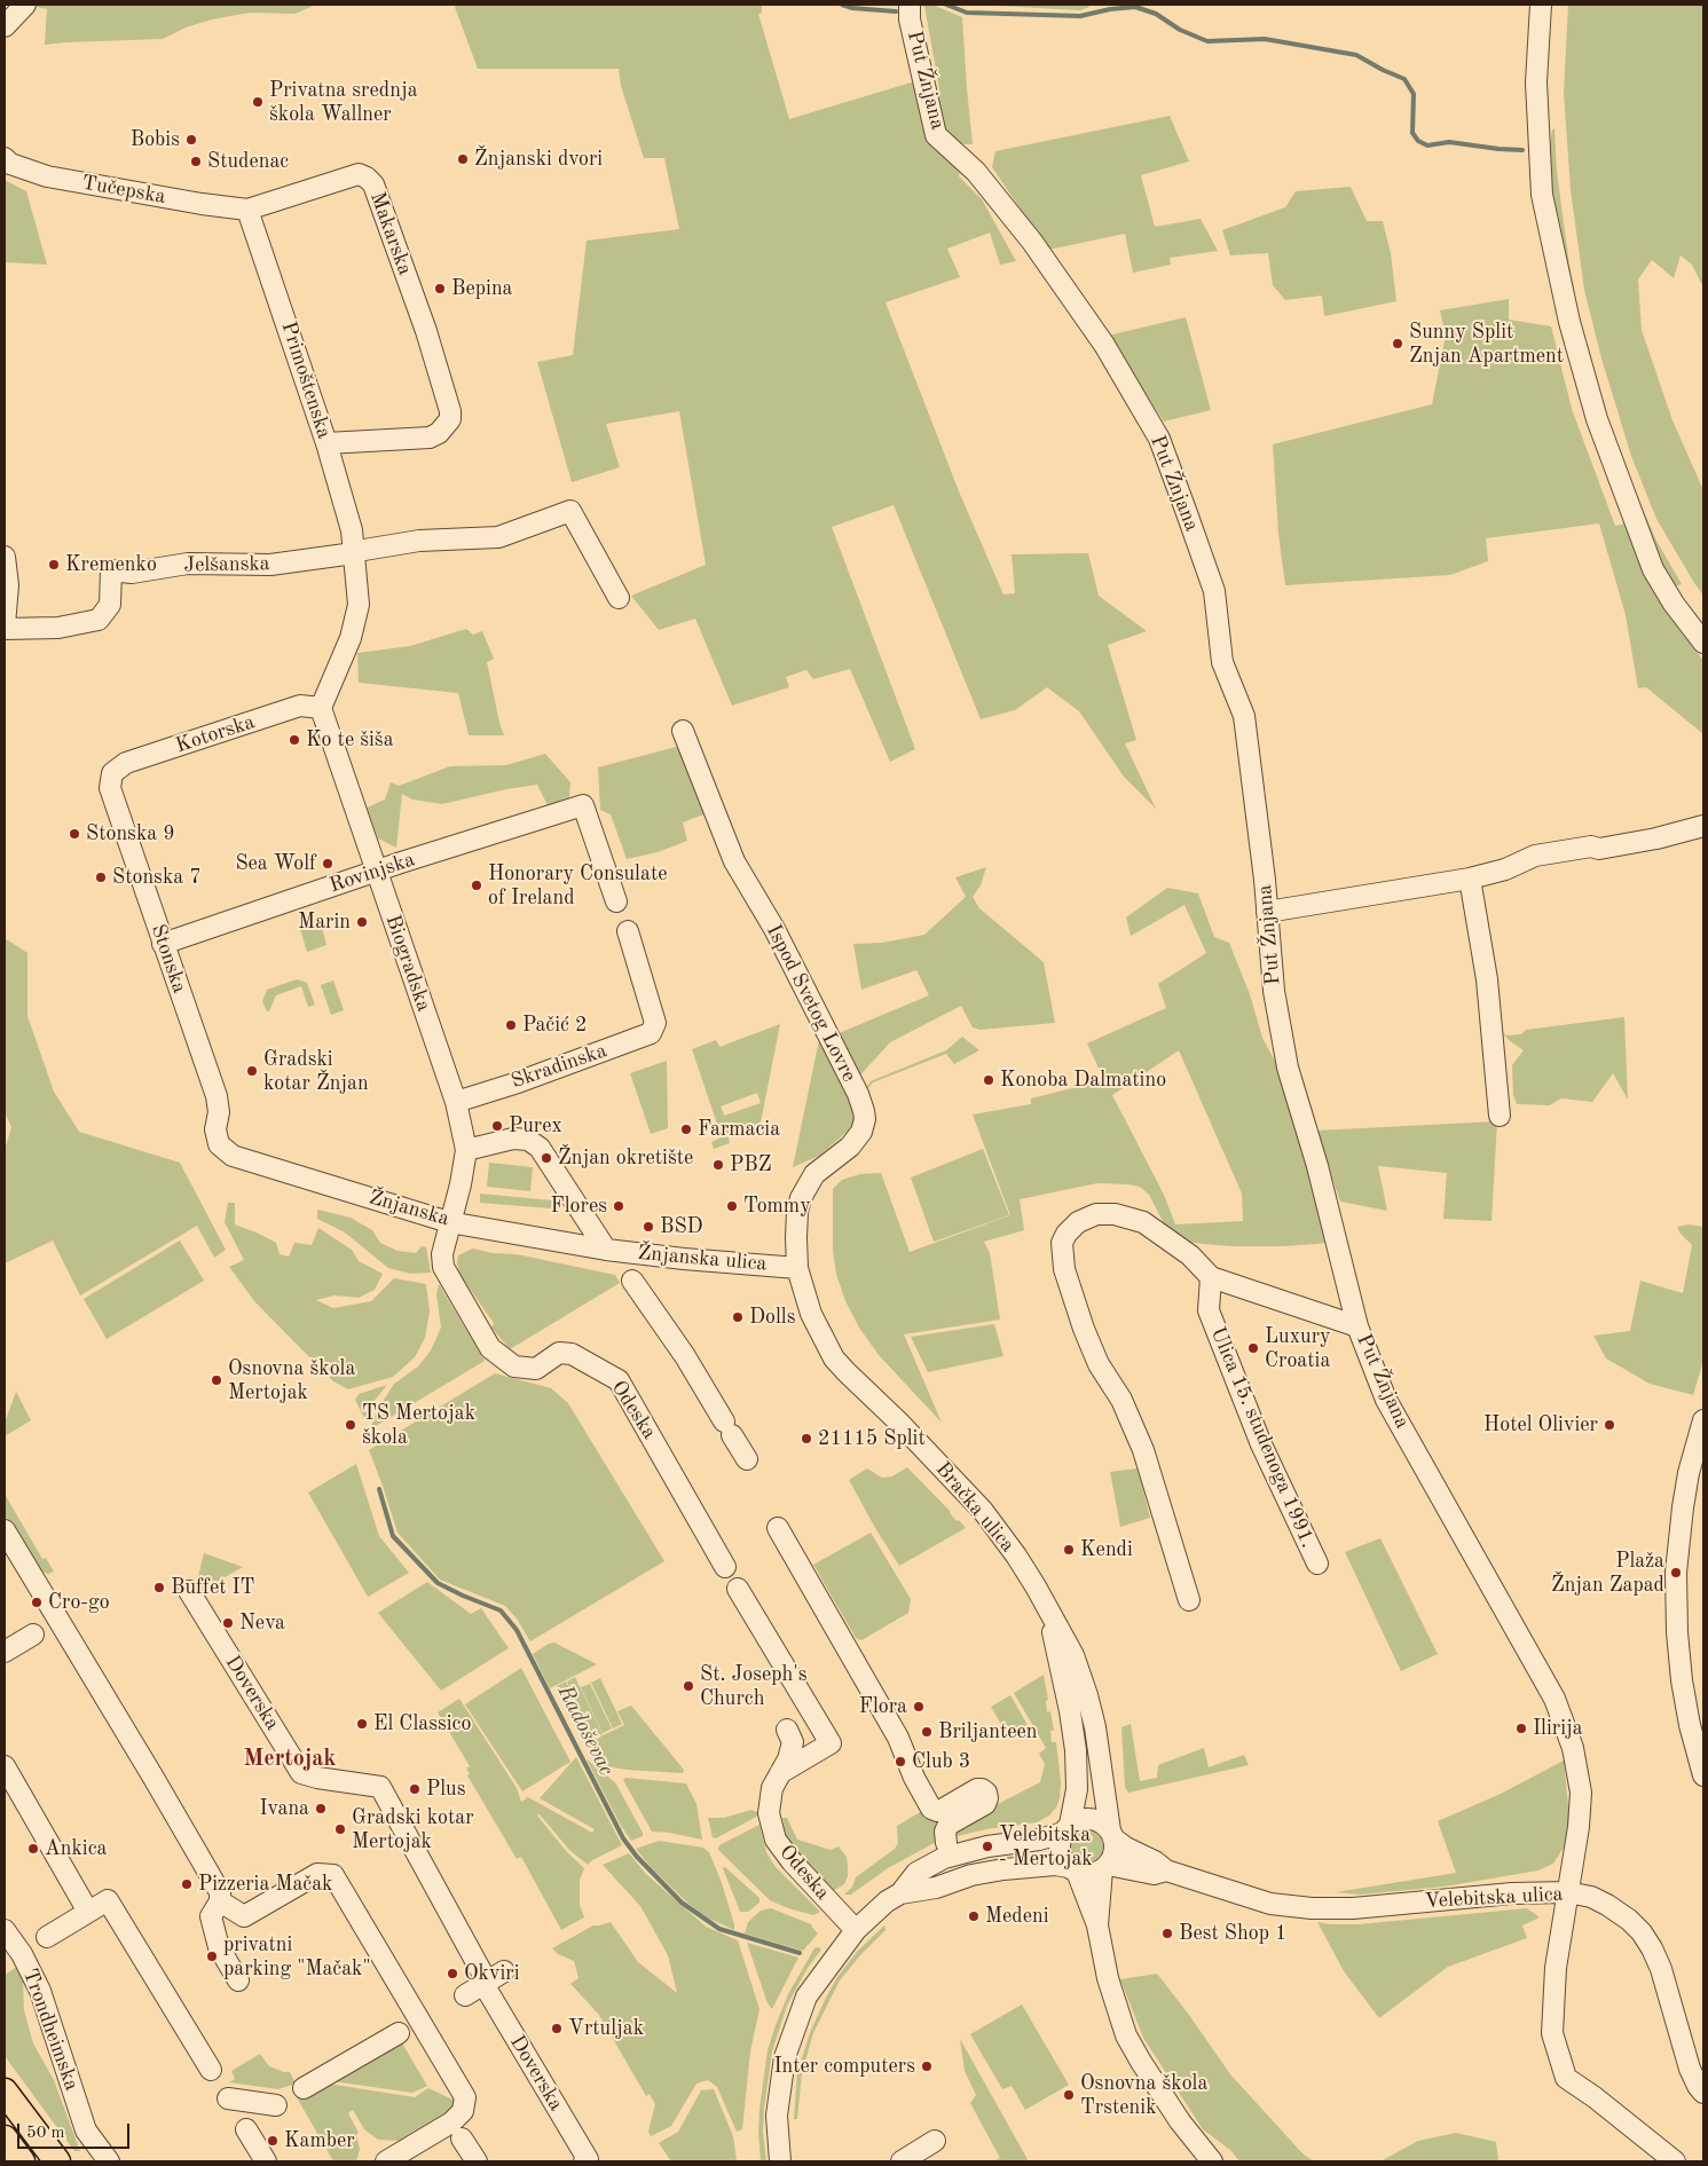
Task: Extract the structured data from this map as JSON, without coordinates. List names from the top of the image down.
{
  "streets": {
    "street": [
      "Put Žnjana",
      "Tučepska",
      "Makarska",
      "Primoštenska",
      "Jelšanska",
      "Kotorska",
      "Rovinjska",
      "Stonska",
      "Biogradska",
      "Ispod Svetog Lovre",
      "Skradinska",
      "Žnjanska",
      "Žnjanska ulica",
      "Odeska",
      "Ulica 15. studenoga 1991.",
      "Bračka ulica",
      "Doverska",
      "Velebitska ulica",
      "Trondheimska"
    ]
  },
  "crossings": [
    ["Put Žnjana", "Velebitska ulica"],
    ["Tučepska", "Makarska"],
    ["Tučepska", "Primoštenska"],
    ["Makarska", "Primoštenska"],
    ["Primoštenska", "Jelšanska"],
    ["Primoštenska", "Kotorska"],
    ["Primoštenska", "Biogradska"],
    ["Kotorska", "Stonska"],
    ["Kotorska", "Biogradska"],
    ["Rovinjska", "Stonska"],
    ["Rovinjska", "Biogradska"],
    ["Stonska", "Žnjanska"],
    ["Biogradska", "Skradinska"],
    ["Biogradska", "Žnjanska"],
    ["Biogradska", "Odeska"],
    ["Ispod Svetog Lovre", "Žnjanska ulica"],
    ["Ispod Svetog Lovre", "Bračka ulica"],
    ["Žnjanska", "Žnjanska ulica"],
    ["Žnjanska", "Odeska"],
    ["Žnjanska ulica", "Bračka ulica"],
    ["Bračka ulica", "Velebitska ulica"]
  ],
  "districts": ["Mertojak"],
  "water": ["Radoševac"],
  "places": [
    "Privatna srednja škola Wallner",
    "Bobis",
    "Žnjanski dvori",
    "Studenac",
    "Bepina",
    "Sunny Split Znjan Apartment",
    "Kremenko",
    "Ko te šiša",
    "Stonska 9",
    "Sea Wolf",
    "Stonska 7",
    "Honorary Consulate of Ireland",
    "Marin",
    "Pačić 2",
    "Gradski kotar Žnjan",
    "Konoba Dalmatino",
    "Purex",
    "Farmacia",
    "Žnjan okretište",
    "PBZ",
    "Flores",
    "Tommy",
    "BSD",
    "Dolls",
    "Luxury Croatia",
    "Osnovna škola Mertojak",
    "TS Mertojak škola",
    "Hotel Olivier",
    "21115 Split",
    "Kendi",
    "Plaža Žnjan Zapad",
    "Buffet IT",
    "Cro-go",
    "Neva",
    "St. Joseph's Church",
    "Flora",
    "El Classico",
    "Ilirija",
    "Briljanteen",
    "Club 3",
    "Plus",
    "Ivana",
    "Gradski kotar Mertojak",
    "Velebitska - Mertojak",
    "Ankica",
    "Pizzeria Mačak",
    "Medeni",
    "Best Shop 1",
    "privatni parking \"Mačak\"",
    "Okviri",
    "Vrtuljak",
    "Inter computers",
    "Osnovna škola Trstenik",
    "Kamber"
  ],
  "scale_bar": "50 m"
}
